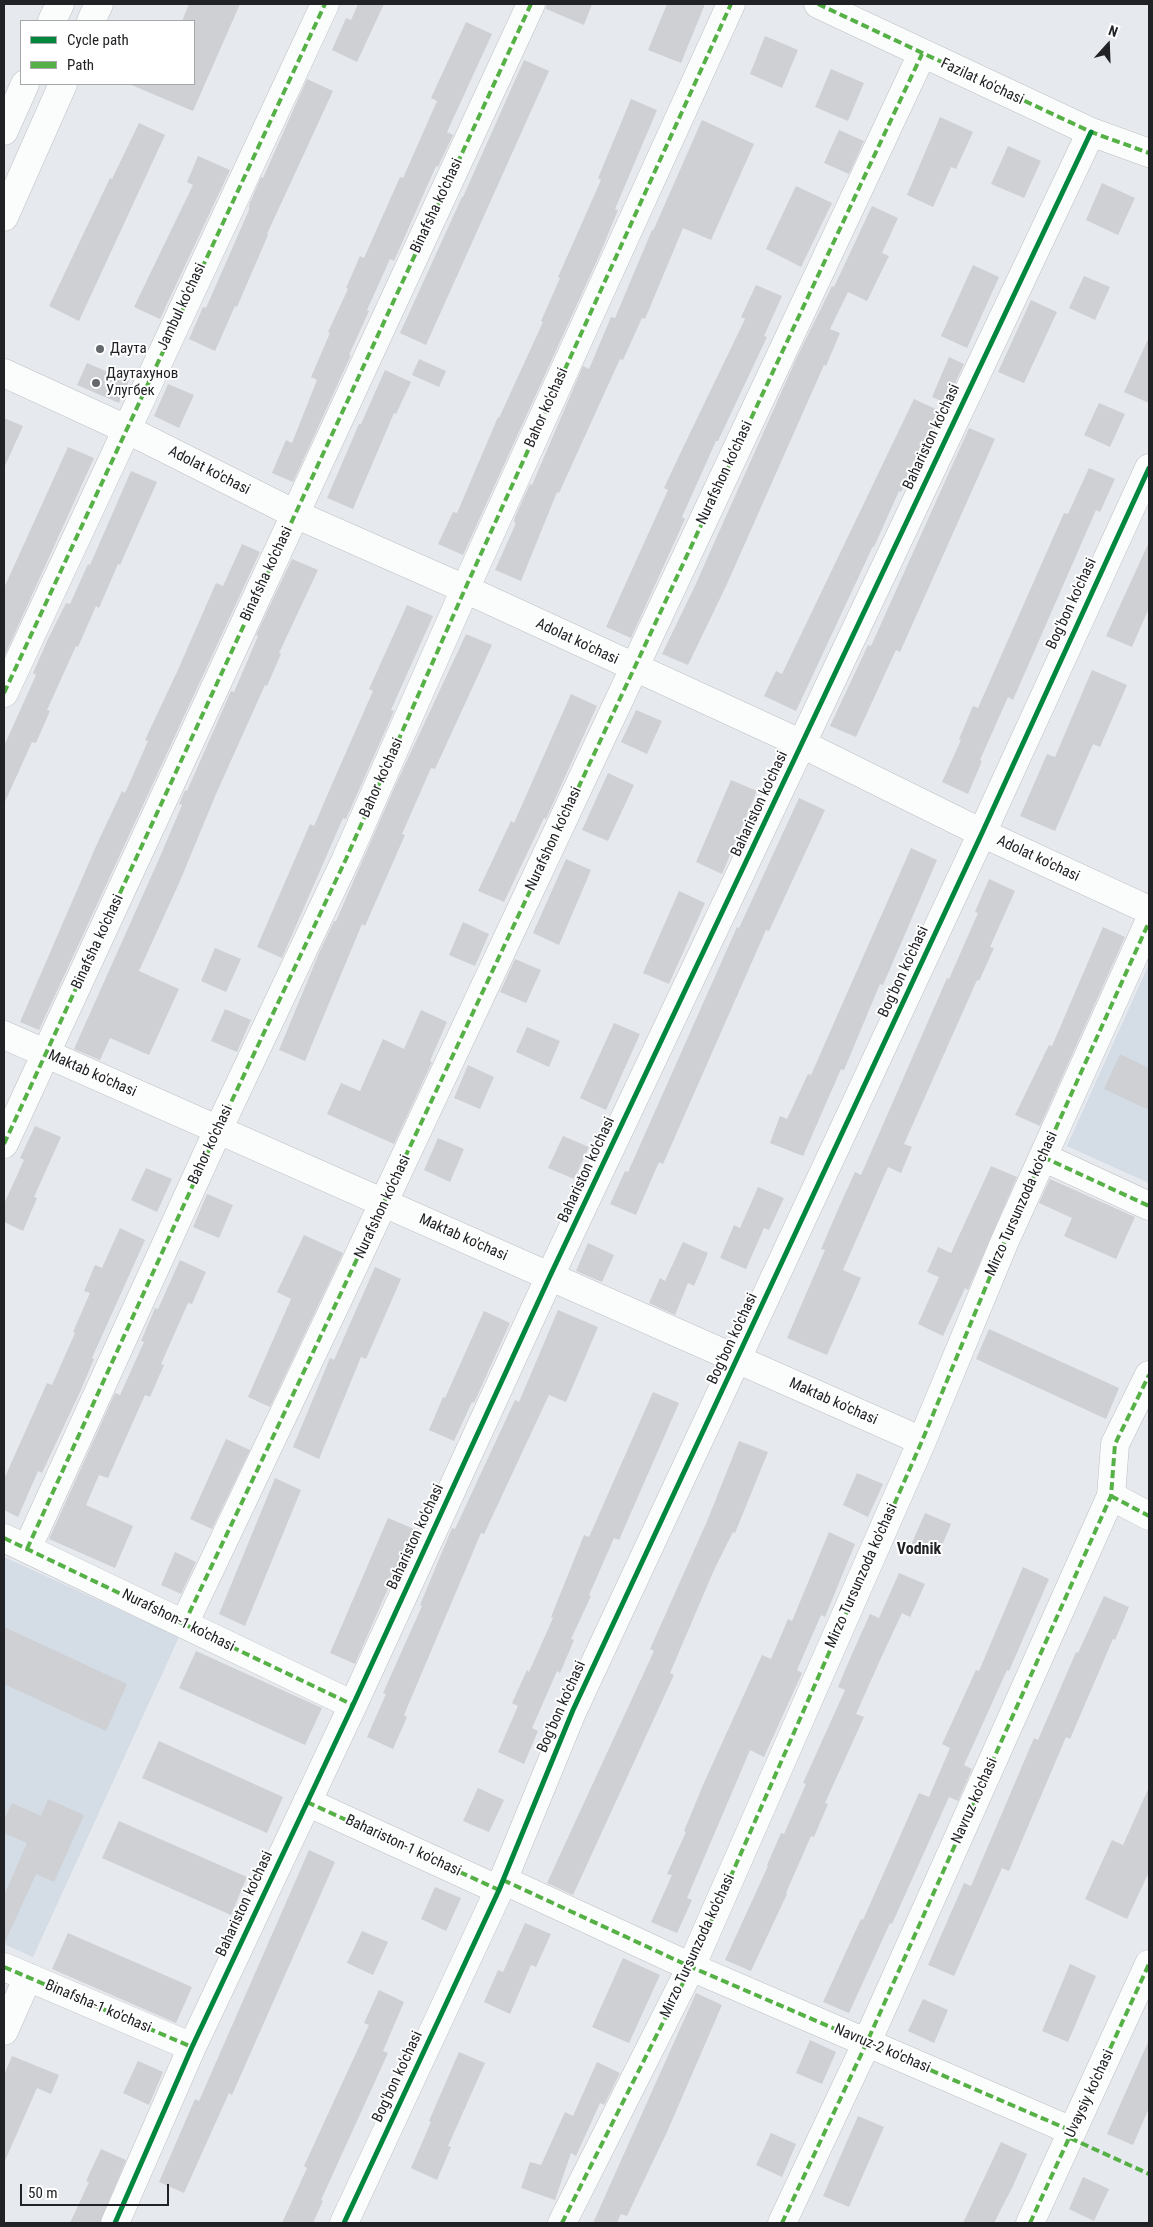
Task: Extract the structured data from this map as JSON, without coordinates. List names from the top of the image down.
{
  "streets": {
    "street": [
      "Fazilat ko'chasi",
      "Binafsha ko'chasi",
      "Jambul ko'chasi",
      "Bahor ko'chasi",
      "Bahariston ko'chasi",
      "Adolat ko'chasi",
      "Nurafshon ko'chasi",
      "Bog'bon ko'chasi",
      "Maktab ko'chasi",
      "Mirzo Tursunzoda ko'chasi",
      "Nurafshon-1 ko'chasi",
      "Navruz ko'chasi",
      "Bahariston-1 ko'chasi",
      "Binafsha-1 ko'chasi",
      "Navruz-2 ko'chasi",
      "Uvaysiy ko'chasi"
    ]
  },
  "crossings": [
    ["Fazilat ko'chasi", "Bahariston ko'chasi"],
    ["Fazilat ko'chasi", "Nurafshon ko'chasi"],
    ["Binafsha ko'chasi", "Adolat ko'chasi"],
    ["Binafsha ko'chasi", "Maktab ko'chasi"],
    ["Jambul ko'chasi", "Adolat ko'chasi"],
    ["Bahor ko'chasi", "Adolat ko'chasi"],
    ["Bahor ko'chasi", "Maktab ko'chasi"],
    ["Bahor ko'chasi", "Nurafshon-1 ko'chasi"],
    ["Bahariston ko'chasi", "Adolat ko'chasi"],
    ["Bahariston ko'chasi", "Maktab ko'chasi"],
    ["Bahariston ko'chasi", "Nurafshon-1 ko'chasi"],
    ["Bahariston ko'chasi", "Bahariston-1 ko'chasi"],
    ["Bahariston ko'chasi", "Binafsha-1 ko'chasi"],
    ["Adolat ko'chasi", "Nurafshon ko'chasi"],
    ["Adolat ko'chasi", "Bog'bon ko'chasi"],
    ["Nurafshon ko'chasi", "Maktab ko'chasi"],
    ["Nurafshon ko'chasi", "Nurafshon-1 ko'chasi"],
    ["Bog'bon ko'chasi", "Maktab ko'chasi"],
    ["Bog'bon ko'chasi", "Bahariston-1 ko'chasi"],
    ["Maktab ko'chasi", "Mirzo Tursunzoda ko'chasi"],
    ["Mirzo Tursunzoda ko'chasi", "Bahariston-1 ko'chasi"],
    ["Mirzo Tursunzoda ko'chasi", "Navruz-2 ko'chasi"],
    ["Navruz ko'chasi", "Navruz-2 ko'chasi"],
    ["Bahariston-1 ko'chasi", "Navruz-2 ko'chasi"],
    ["Navruz-2 ko'chasi", "Uvaysiy ko'chasi"]
  ],
  "districts": ["Vodnik"],
  "places": ["Даута", "Даутахунов Улугбек"],
  "legend": ["Cycle path", "Path"],
  "scale_bar": "50 m",
  "north": "top"
}
